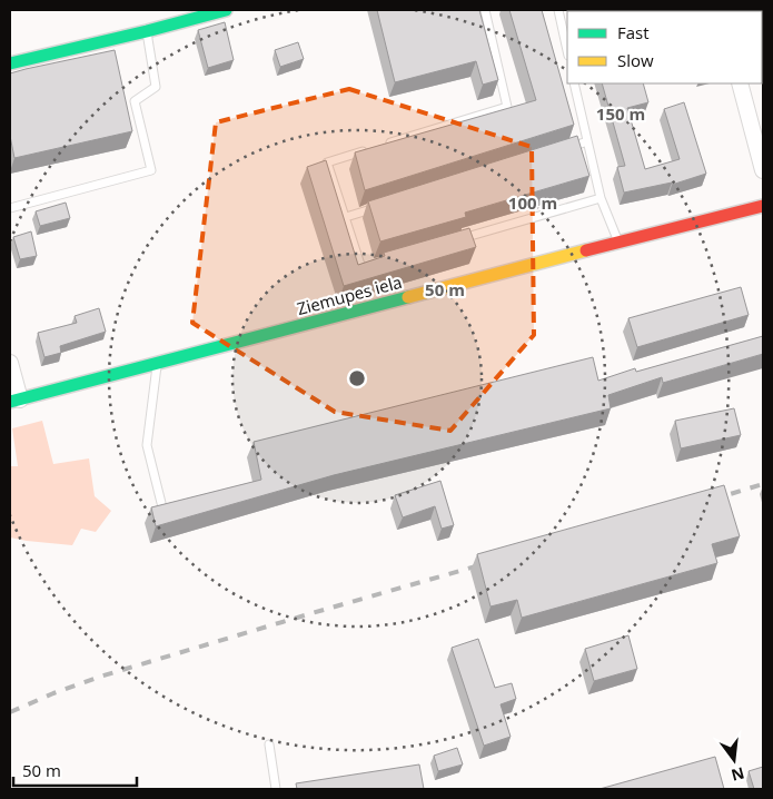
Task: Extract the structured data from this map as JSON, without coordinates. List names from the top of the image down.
{
  "streets": {
    "street": ["Ziemupes iela"]
  },
  "legend": ["Fast", "Slow"],
  "scale_bar": "50 m",
  "north": "bottom",
  "rings": ["150 m", "100 m", "50 m"]
}
